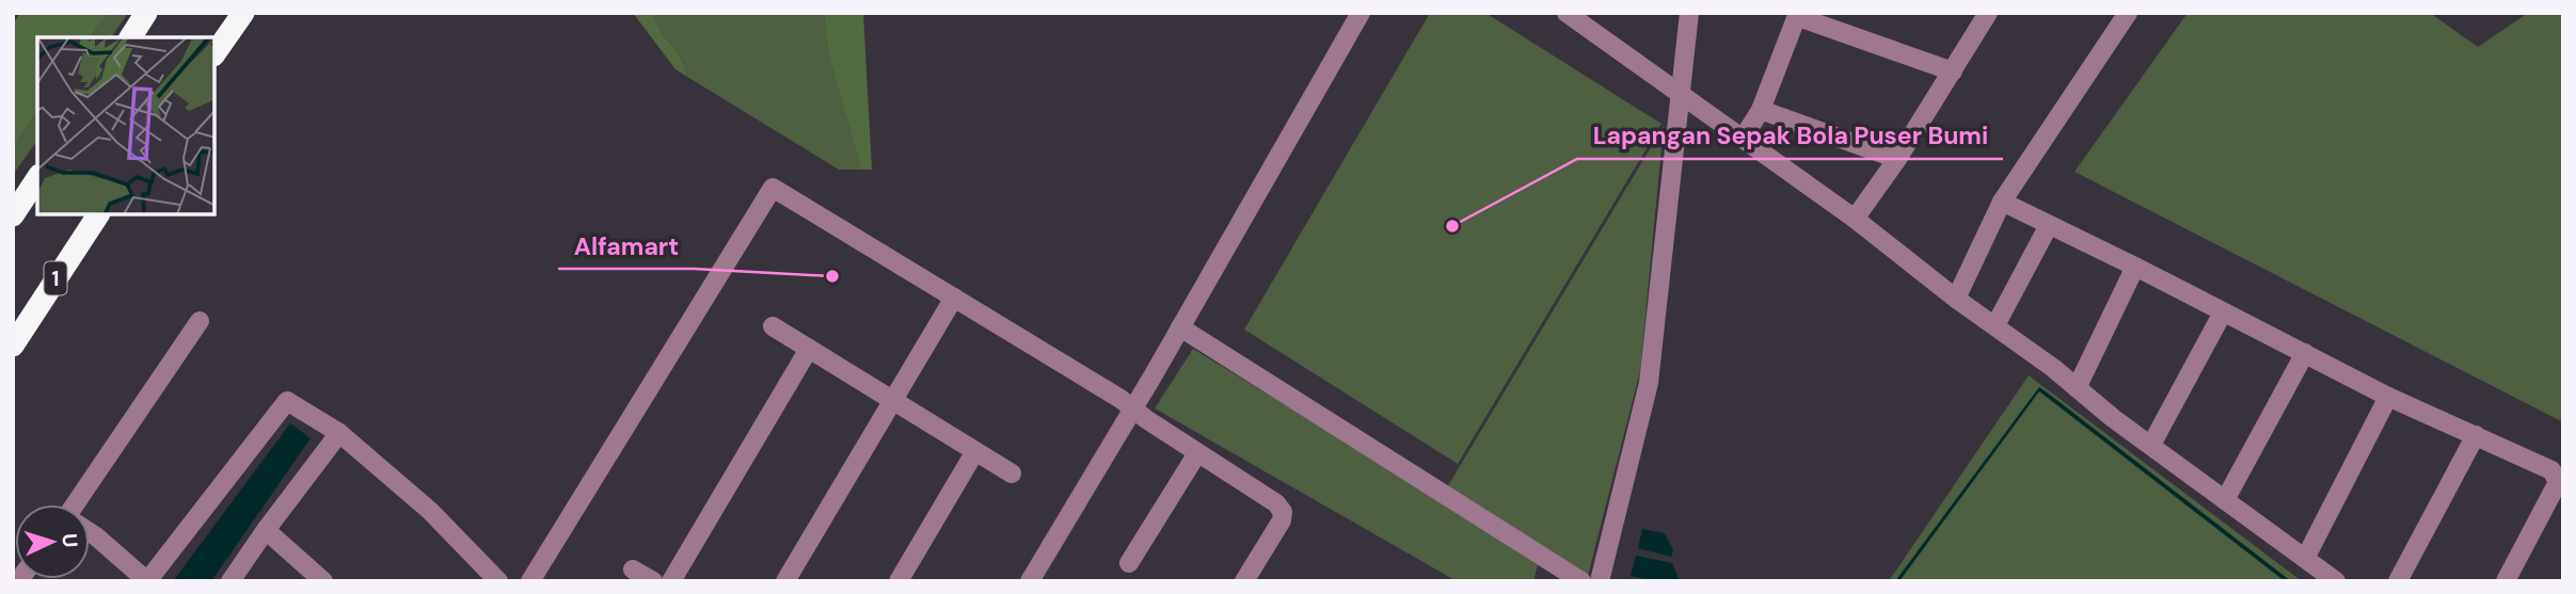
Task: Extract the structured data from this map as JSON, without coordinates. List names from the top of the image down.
{
  "streets": {
    "highway": ["1"]
  },
  "places": ["Lapangan Sepak Bola Puser Bumi", "Alfamart"],
  "north": "right"
}
